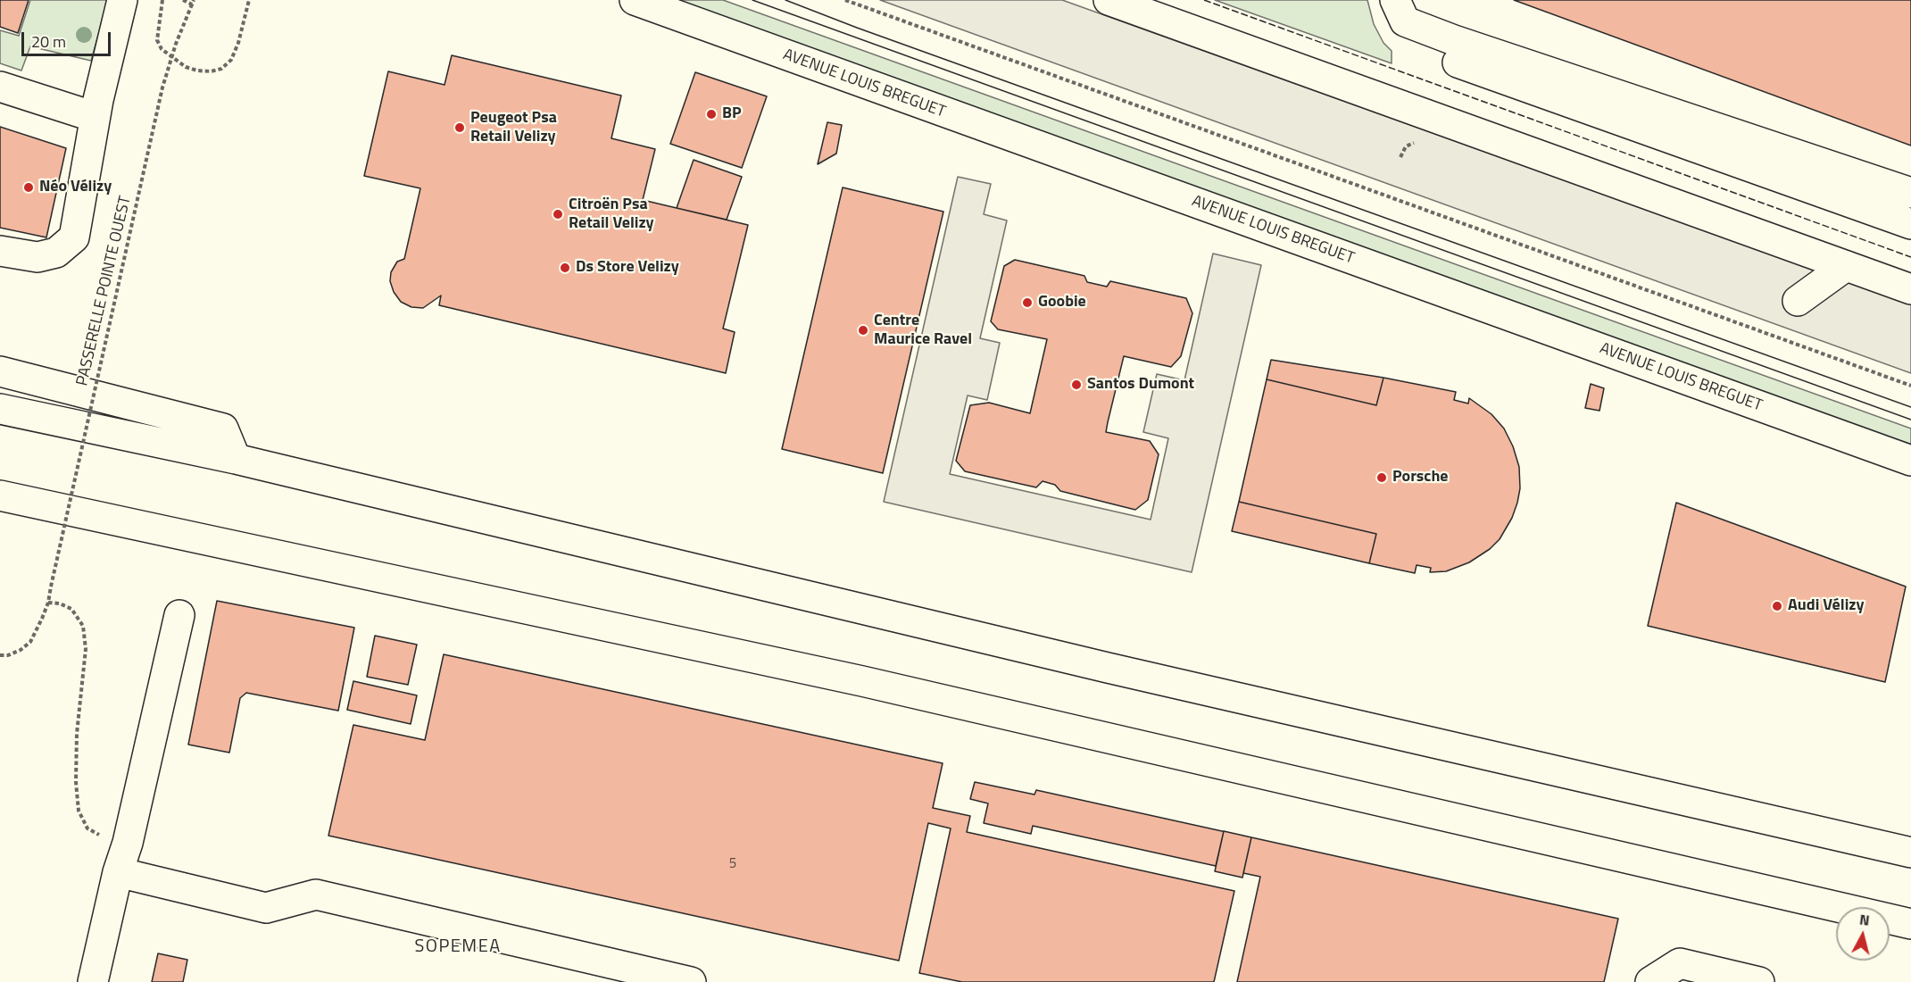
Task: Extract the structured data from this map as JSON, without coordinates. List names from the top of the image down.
{
  "streets": {
    "main road": ["AVENUE LOUIS BREGUET"],
    "path": ["PASSERELLE POINTE OUEST"]
  },
  "districts": ["SOPEMEA"],
  "places": [
    "BP",
    "Peugeot Psa Retail Velizy",
    "Néo Vélizy",
    "Citroën Psa Retail Velizy",
    "Ds Store Velizy",
    "Goobie",
    "Centre Maurice Ravel",
    "Santos Dumont",
    "Porsche",
    "Audi Vélizy"
  ],
  "house_numbers": ["5"],
  "scale_bar": "20 m",
  "north": "top"
}
